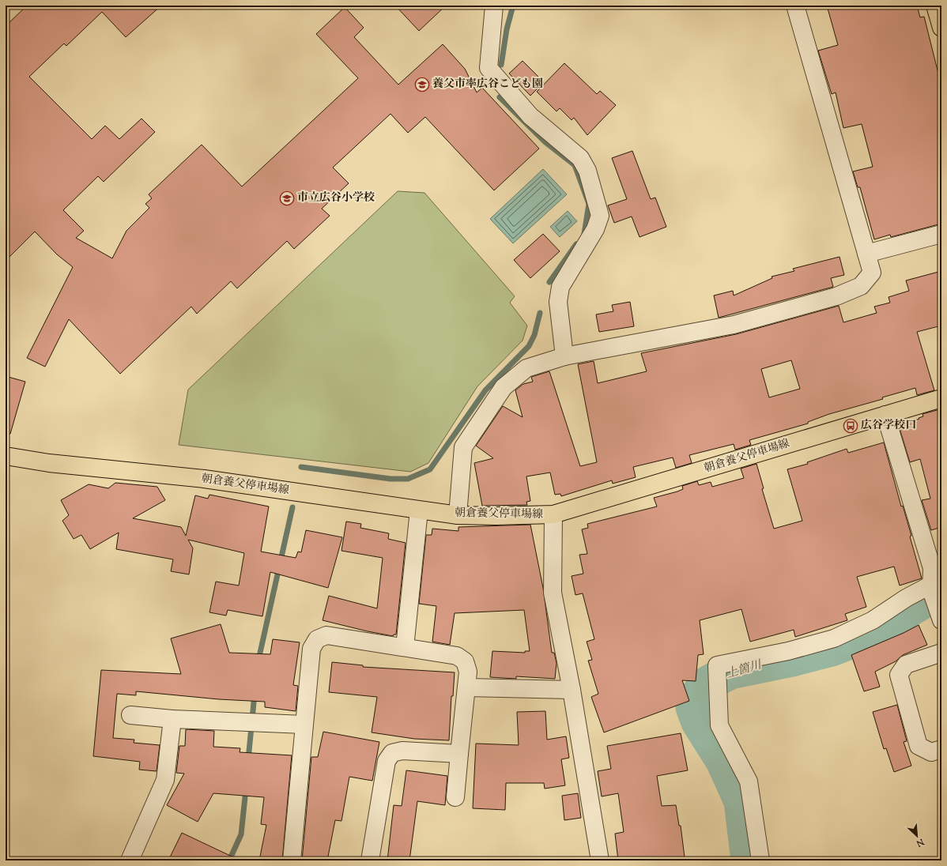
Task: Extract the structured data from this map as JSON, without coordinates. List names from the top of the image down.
{
  "streets": {
    "main road": ["朝倉養父停車場線"]
  },
  "water": ["上箇川"],
  "places": {
    "school or university": ["養父市率広谷こども園", "市立広谷小学校"],
    "bus stop": ["広谷学校口"]
  },
  "north": "bottom right"
}
